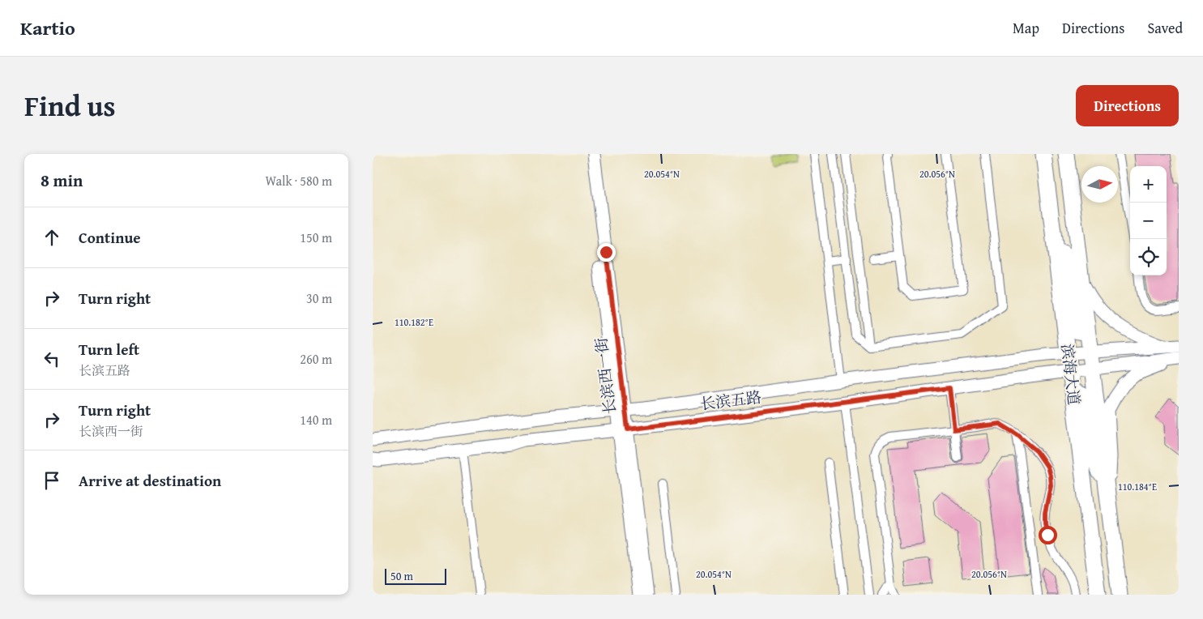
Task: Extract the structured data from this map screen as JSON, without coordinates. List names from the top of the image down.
{
  "streets": {
    "highway": ["滨海大道"],
    "main road": ["长滨西一街", "长滨五路"]
  },
  "crossings": [
    ["滨海大道", "长滨五路"],
    ["长滨西一街", "长滨五路"]
  ],
  "scale_bar": "50 m",
  "north": "right",
  "page": {
    "header": "Kartio",
    "nav": ["Map", "Directions", "Saved"],
    "title": "Find us",
    "buttons": "Directions",
    "heading": ["8 min", "Walk · 580 m"],
    "map_buttons": ["+", "−"],
    "list": [
      ["Continue", "150 m"],
      ["Turn right", "30 m"],
      ["Turn left", "长滨五路", "260 m"],
      ["Turn right", "长滨西一街", "140 m"],
      "Arrive at destination"
    ],
    "scale": "50 m"
  },
  "coordinates": [
    "20.054°N",
    "20.056°N",
    "110.182°E",
    "110.184°E"
  ]
}
